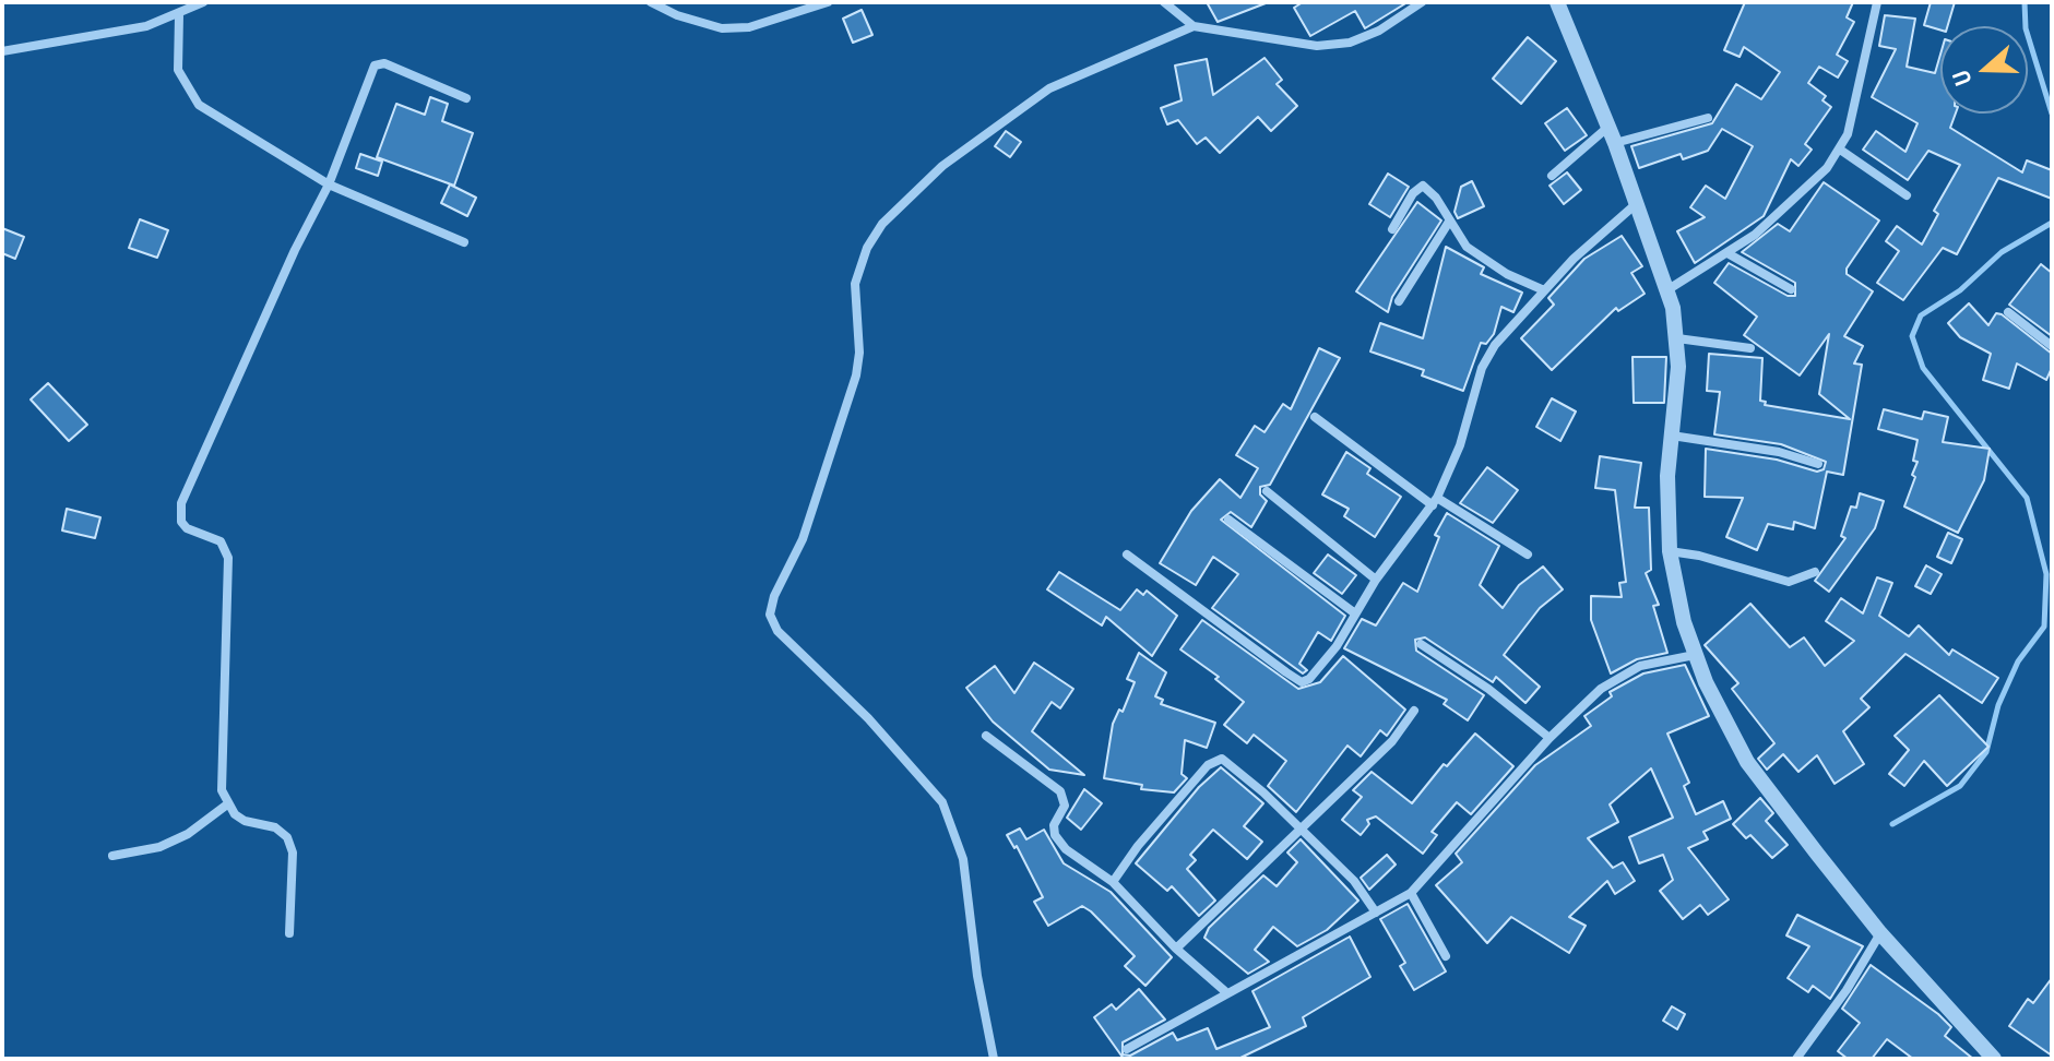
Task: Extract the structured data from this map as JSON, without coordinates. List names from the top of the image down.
{
  "north": "left"
}
